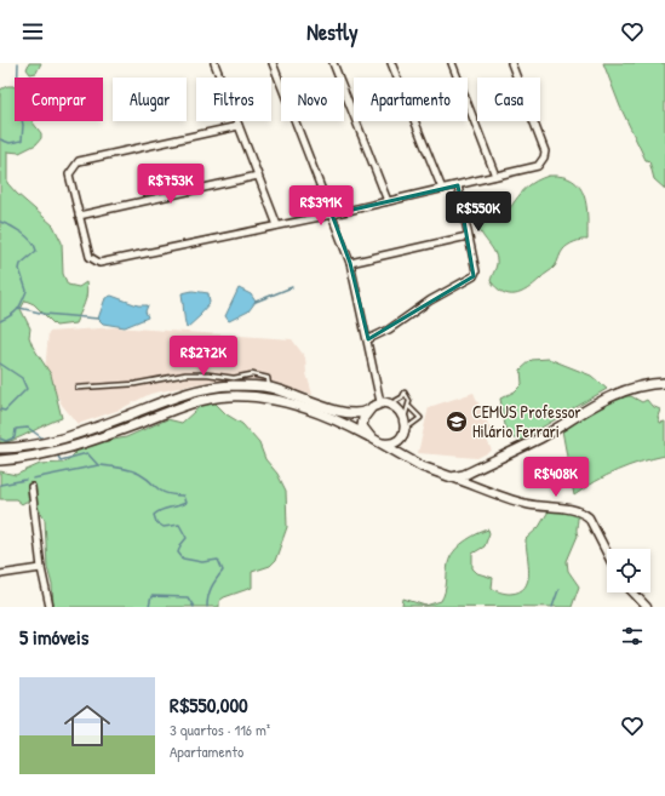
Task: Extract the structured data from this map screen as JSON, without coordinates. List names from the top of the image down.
{
  "places": {
    "school or university": ["CEMUS Professor Hilário Ferrari"]
  },
  "page": {
    "header": "Nestly",
    "chip": [
      "Comprar",
      "Alugar",
      "Filtros",
      "Novo",
      "Apartamento",
      "Casa"
    ],
    "price": [
      "R$753K",
      "R$391K",
      "R$550K",
      "R$272K",
      "R$408K"
    ],
    "heading": "5 imóveis",
    "list": [
      {
        "name": "R$550,000",
        "note": "3 quartos · 116 m² · Apartamento"
      }
    ]
  }
}
